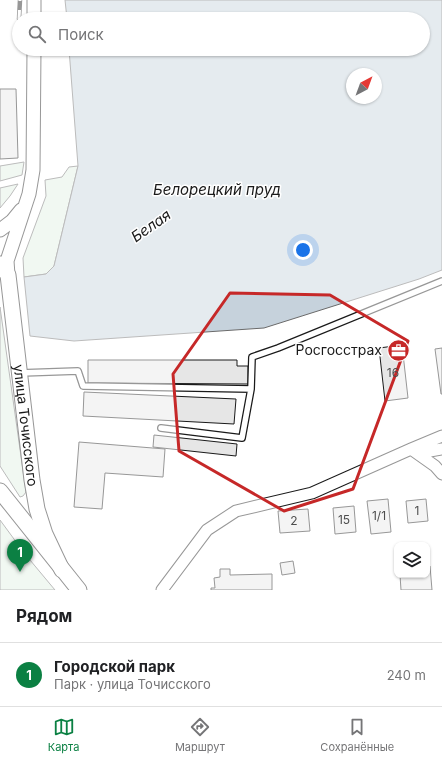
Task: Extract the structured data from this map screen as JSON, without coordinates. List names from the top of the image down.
{
  "streets": {
    "main road": ["улица Точисского"]
  },
  "water": ["Белорецкий пруд", "Белая"],
  "places": {
    "office": ["Росгосстрах"]
  },
  "house_numbers": [
    "16",
    "1",
    "1/1",
    "15",
    "2"
  ],
  "north": "top right",
  "page": {
    "search": "Поиск",
    "pins": "1",
    "heading": "Рядом",
    "list": [
      {
        "mark": "1",
        "name": "Городской парк",
        "note": "Парк · улица Точисского",
        "value": "240 m"
      }
    ],
    "nav": ["Карта", "Маршрут", "Сохранённые"]
  }
}
